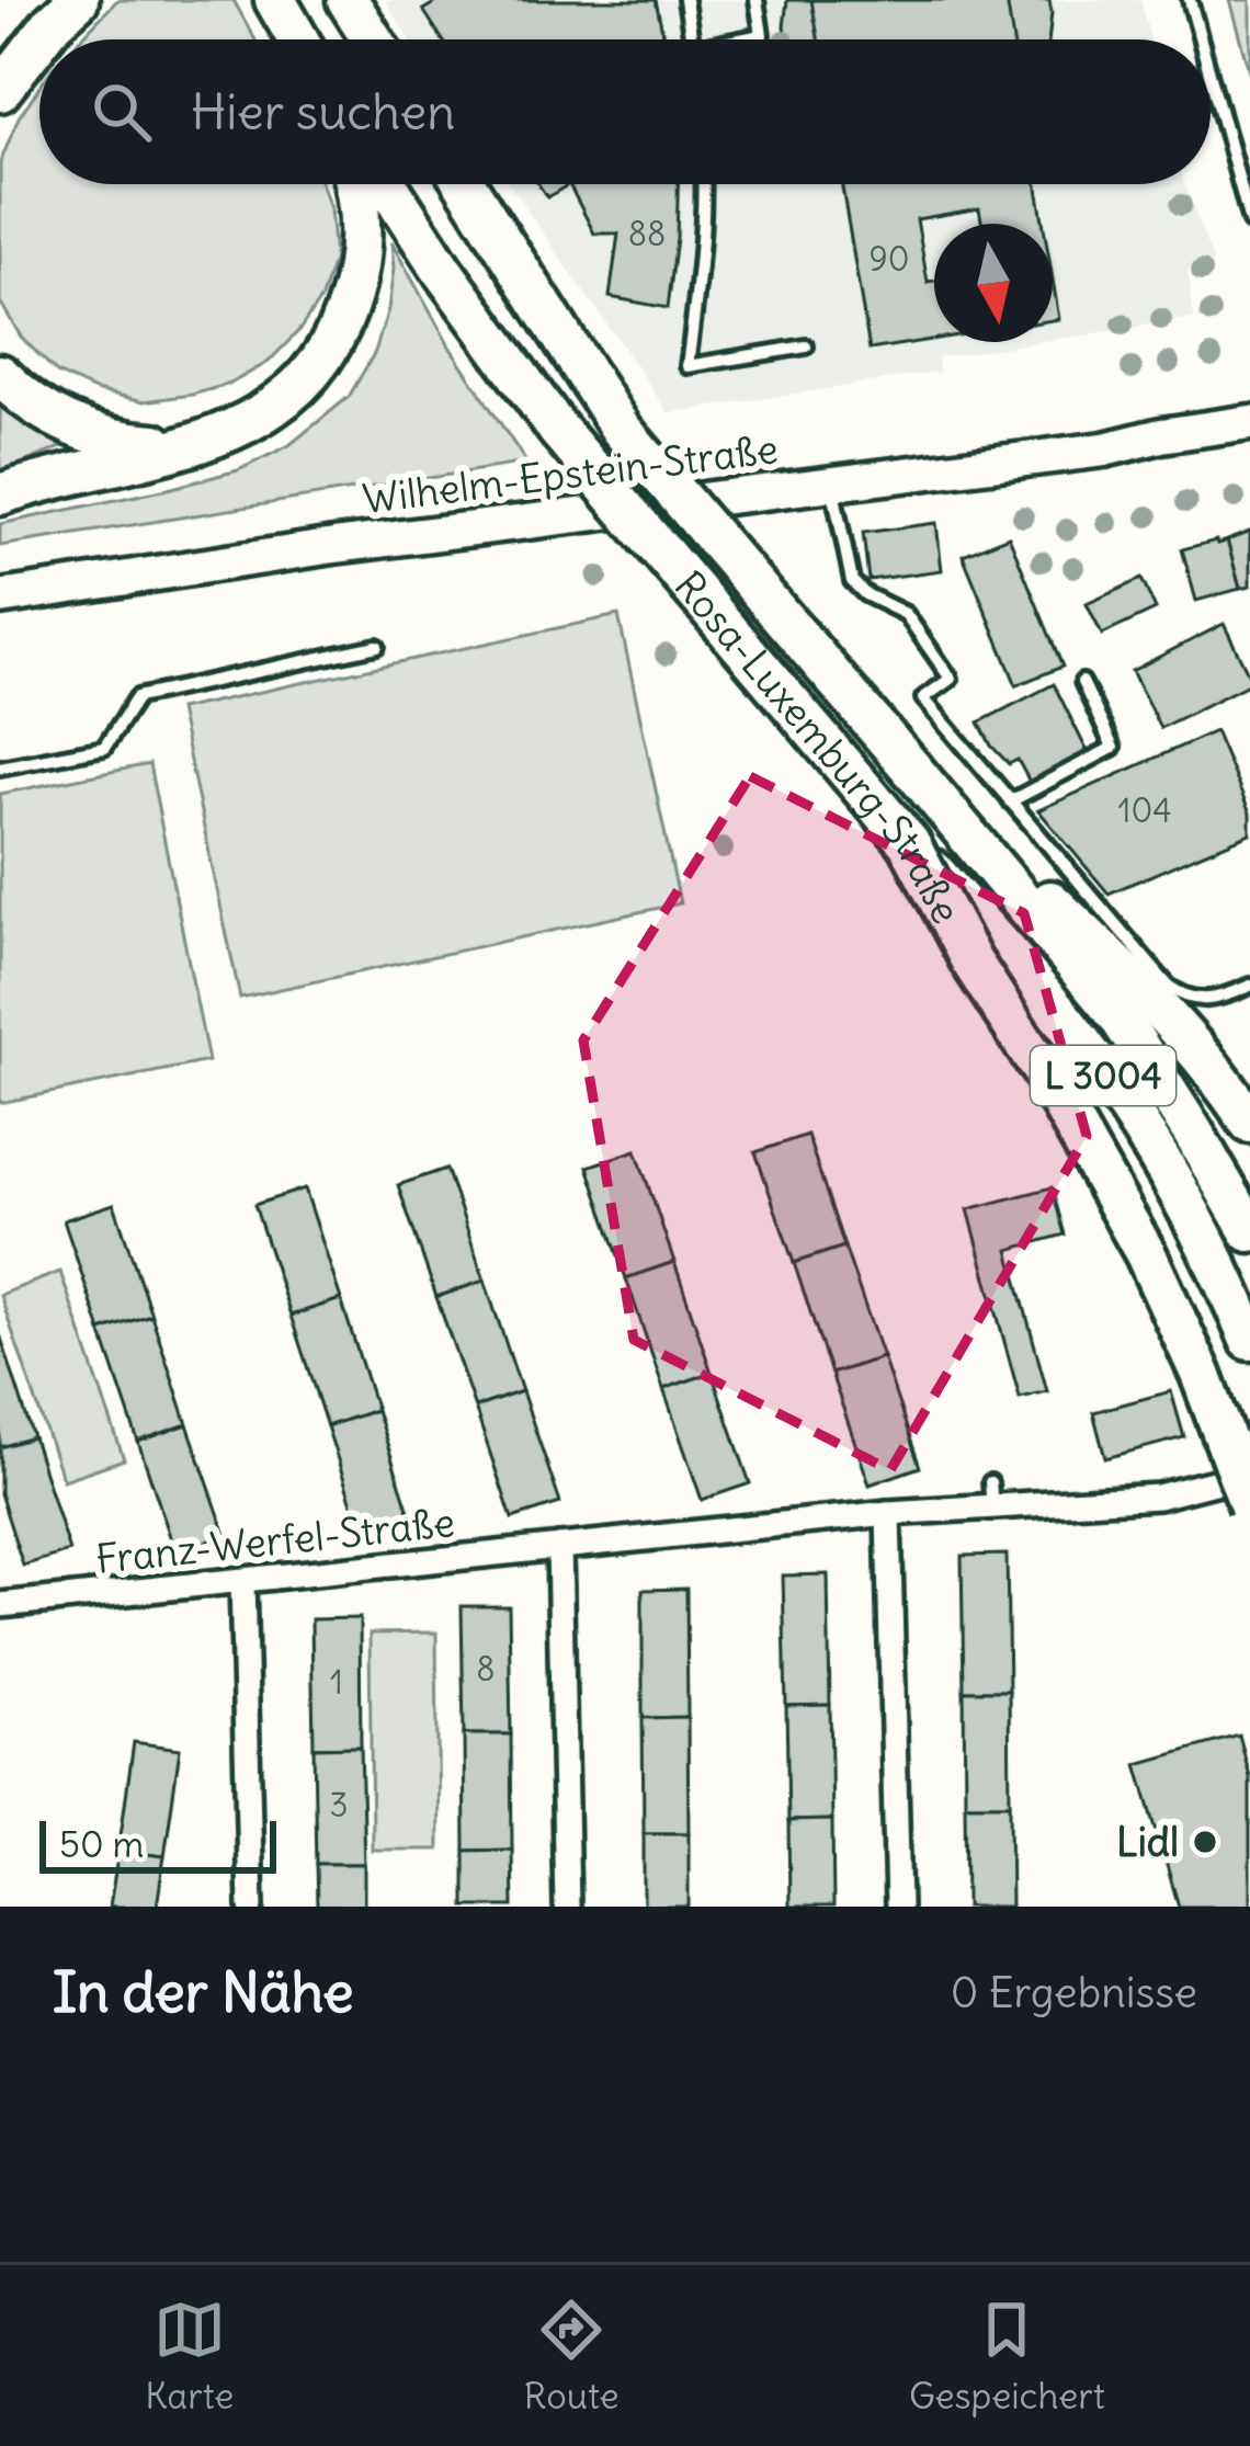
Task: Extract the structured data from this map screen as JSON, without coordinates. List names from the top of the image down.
{
  "streets": {
    "highway": ["Rosa-Luxemburg-Straße", "L 3004"],
    "main road": ["Wilhelm-Epstein-Straße"],
    "street": ["Franz-Werfel-Straße"]
  },
  "places": ["Lidl"],
  "house_numbers": [
    "88",
    "90",
    "104",
    "8",
    "1",
    "3"
  ],
  "scale_bar": "50 m",
  "north": "bottom",
  "page": {
    "search": "Hier suchen",
    "scale": "50 m",
    "heading": ["In der Nähe", "0 Ergebnisse"],
    "nav": ["Karte", "Route", "Gespeichert"]
  }
}
